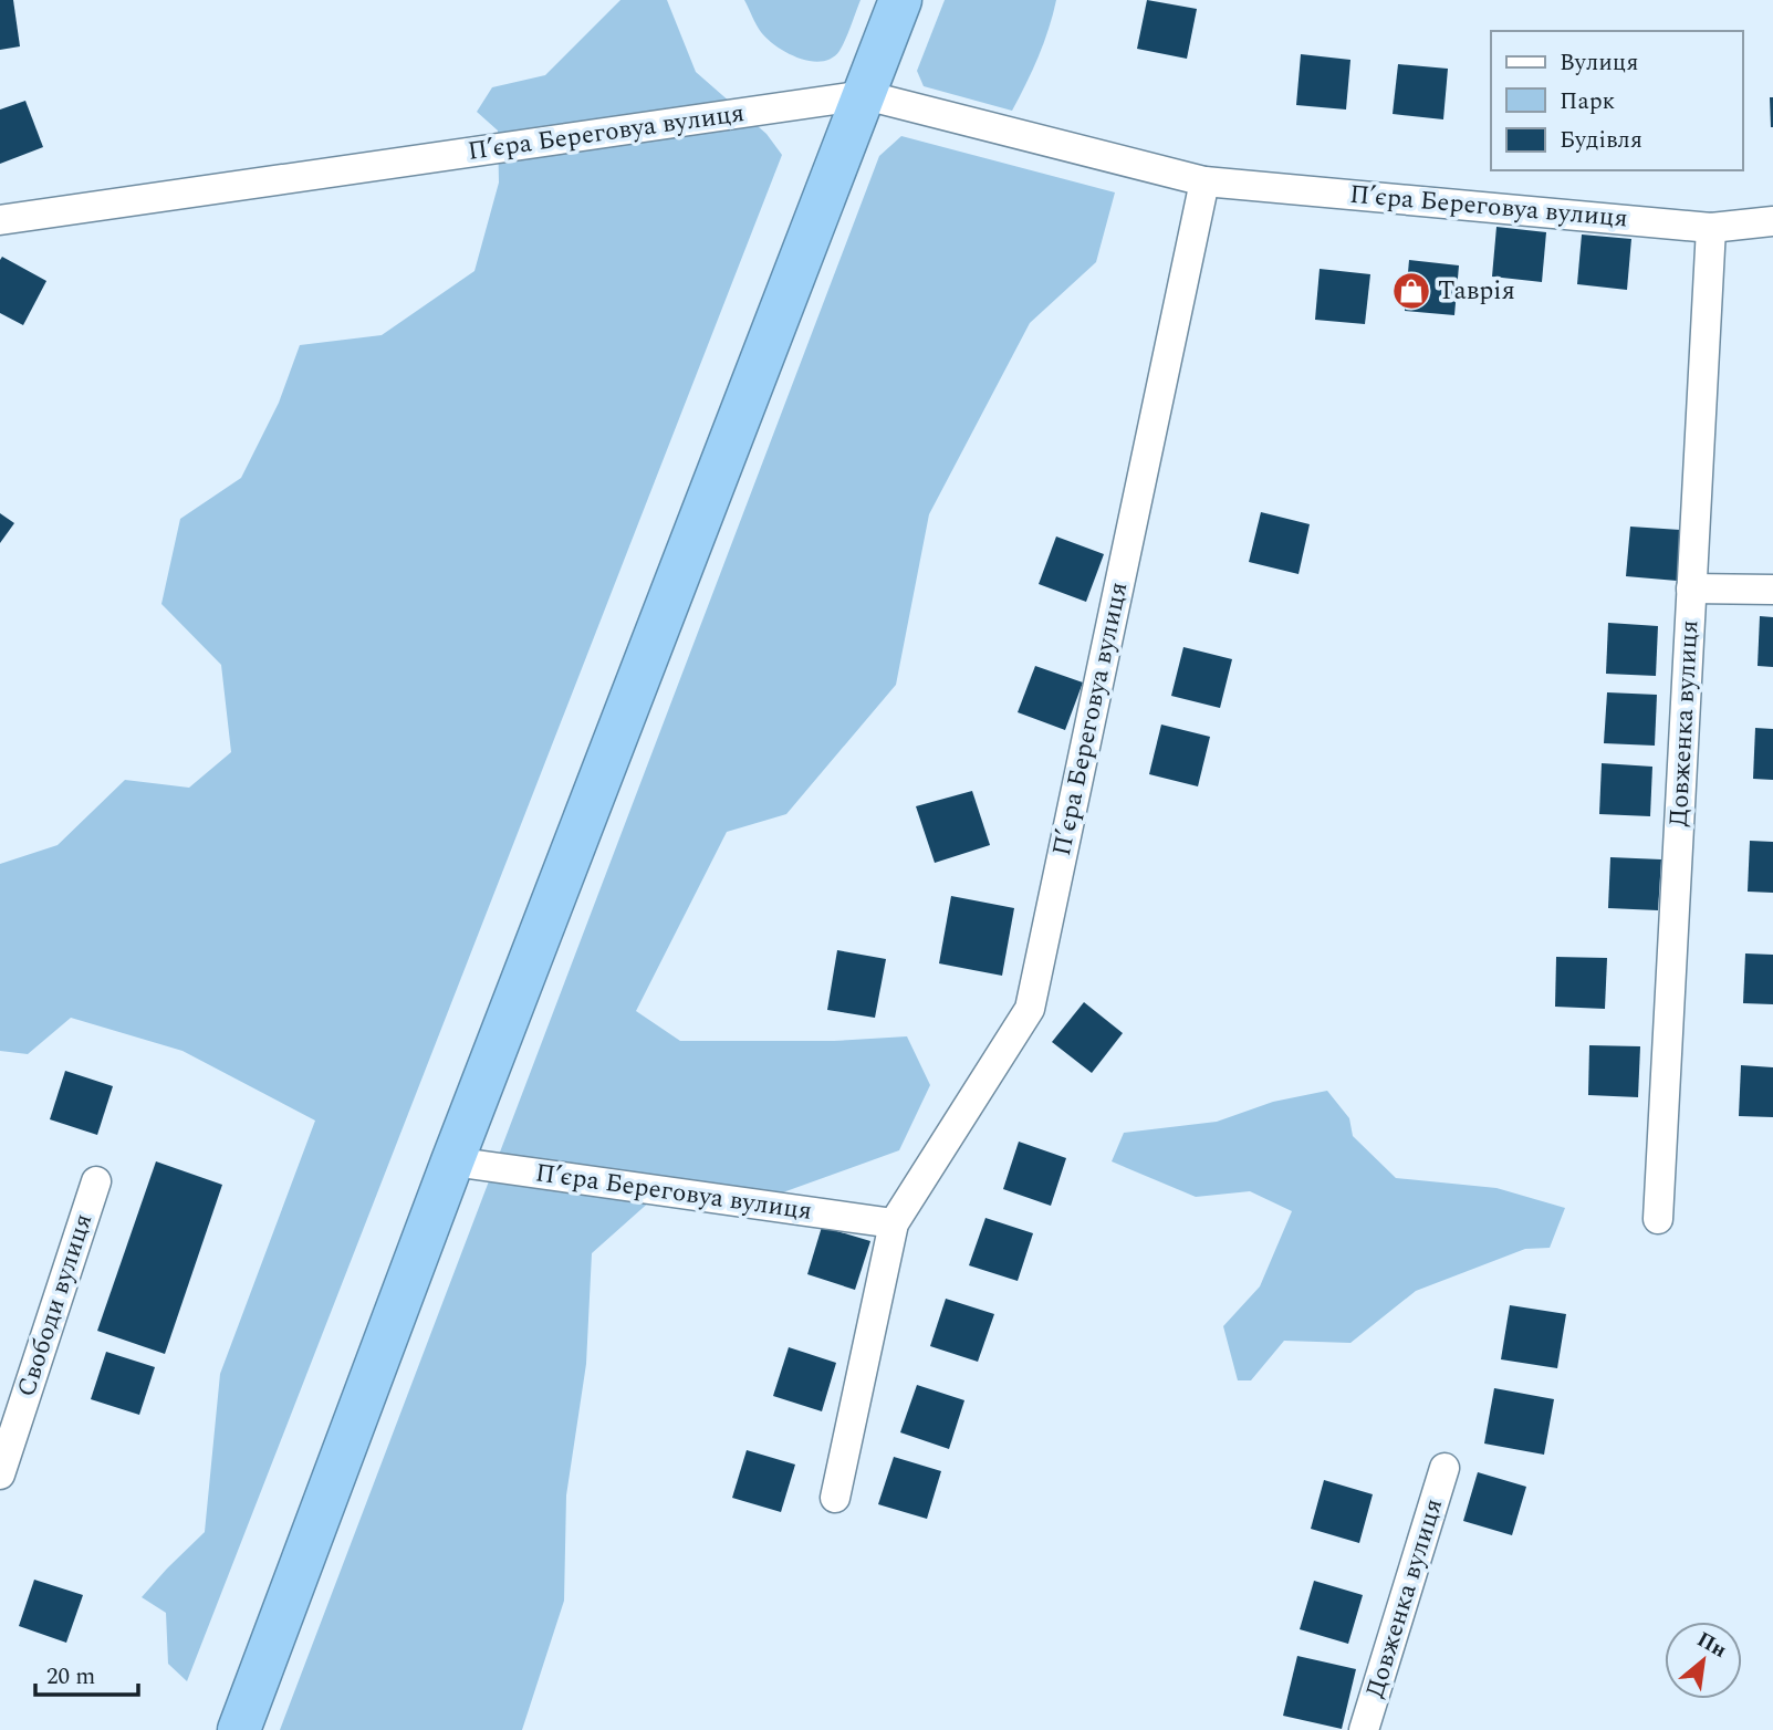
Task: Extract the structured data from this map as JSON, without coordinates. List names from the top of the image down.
{
  "streets": {
    "street": ["П’єра Береговуа вулиця", "Довженка вулиця", "Свободи вулиця"]
  },
  "crossings": [
    ["П’єра Береговуа вулиця", "Довженка вулиця"]
  ],
  "places": {
    "shop": ["Таврiя"]
  },
  "legend": ["Вулиця", "Парк", "Будівля"],
  "scale_bar": "20 m",
  "north": "top right"
}
